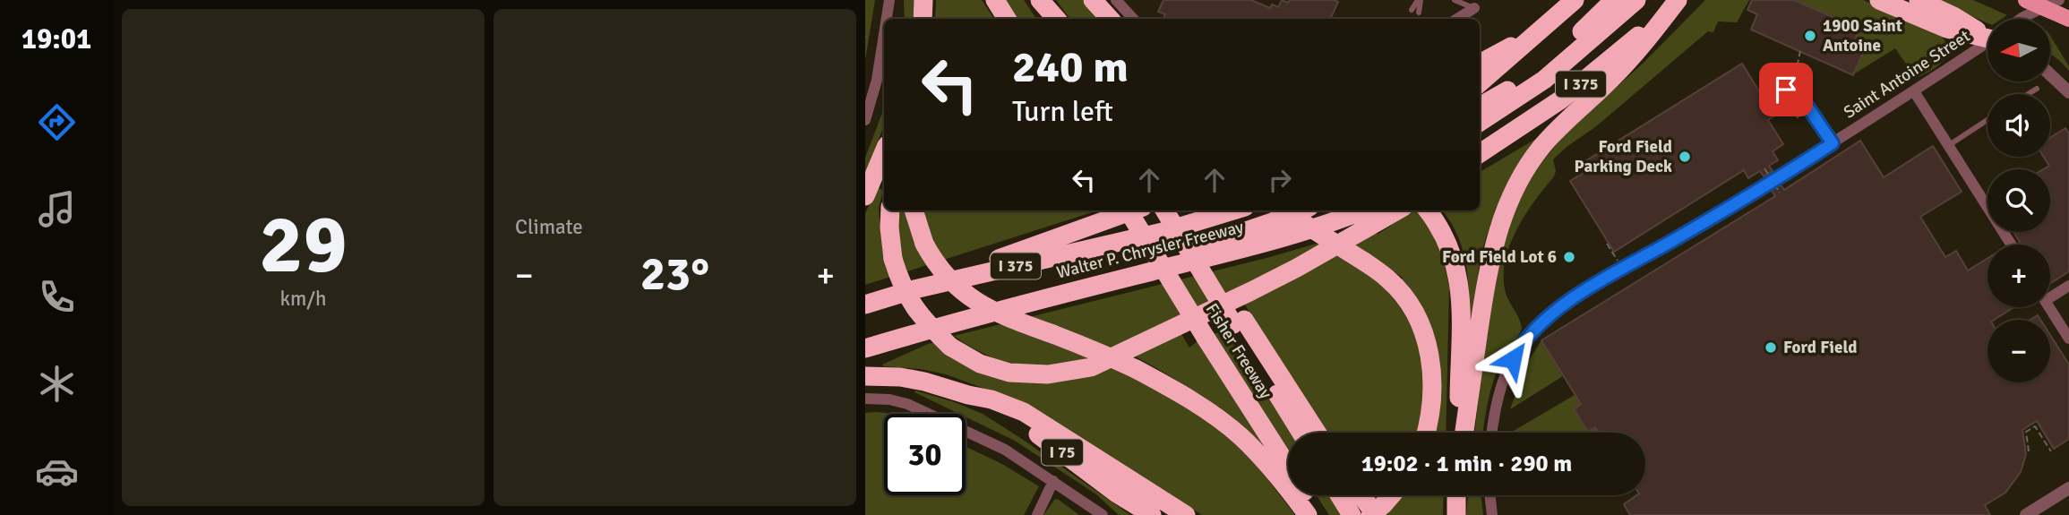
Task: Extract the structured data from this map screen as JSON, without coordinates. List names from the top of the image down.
{
  "streets": {
    "highway": [
      "I 375",
      "Walter P. Chrysler Freeway",
      "Fisher Freeway",
      "I 75"
    ],
    "street": ["Saint Antoine Street"]
  },
  "places": [
    "1900 Saint Antoine",
    "Ford Field Parking Deck",
    "Ford Field Lot 6",
    "Ford Field"
  ],
  "north": "left",
  "page": {
    "tabs": "19:01",
    "tile": [
      ["29", "km/h"],
      "Climate"
    ],
    "map_buttons": ["+", "−"],
    "turn": ["240 m", "Turn left"],
    "heat": ["−", "23°", "+"],
    "limit": "30",
    "trip": "19:02 · 1 min · 290 m"
  }
}
